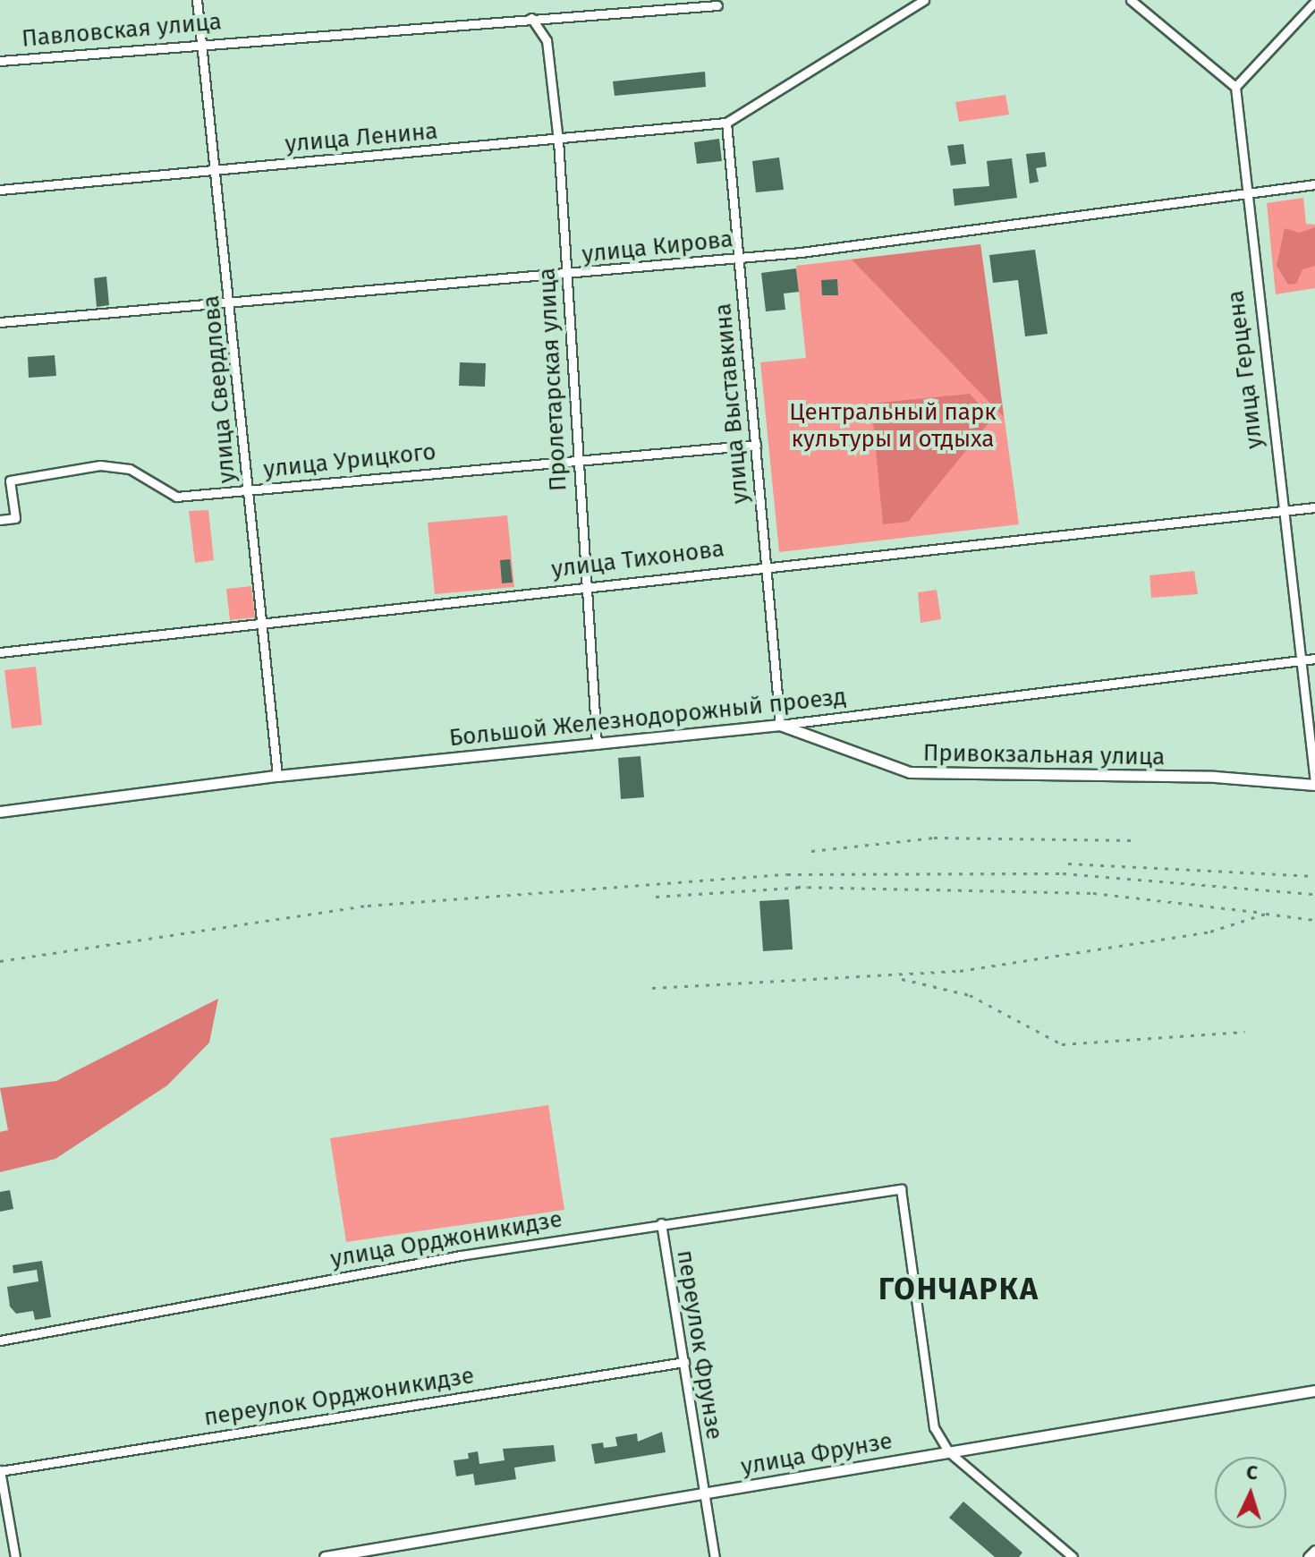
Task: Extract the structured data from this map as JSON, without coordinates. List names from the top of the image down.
{
  "streets": {
    "main road": ["Большой Железнодорожный проезд", "Привокзальная улица", "улица Фрунзе"],
    "street": [
      "Павловская улица",
      "улица Ленина",
      "улица Кирова",
      "улица Герцена",
      "Пролетарская улица",
      "улица Свердлова",
      "улица Выставкина",
      "улица Урицкого",
      "улица Тихонова",
      "улица Орджоникидзе",
      "переулок Фрунзе",
      "переулок Орджоникидзе"
    ]
  },
  "crossings": [
    ["Павловская улица", "Пролетарская улица"],
    ["Павловская улица", "улица Свердлова"],
    ["улица Ленина", "Пролетарская улица"],
    ["улица Ленина", "улица Свердлова"],
    ["улица Ленина", "улица Выставкина"],
    ["улица Кирова", "улица Герцена"],
    ["улица Кирова", "Пролетарская улица"],
    ["улица Кирова", "улица Свердлова"],
    ["улица Кирова", "улица Выставкина"],
    ["улица Герцена", "улица Тихонова"],
    ["улица Герцена", "Большой Железнодорожный проезд"],
    ["улица Герцена", "Привокзальная улица"],
    ["Пролетарская улица", "улица Урицкого"],
    ["Пролетарская улица", "улица Тихонова"],
    ["Пролетарская улица", "Большой Железнодорожный проезд"],
    ["улица Свердлова", "улица Урицкого"],
    ["улица Свердлова", "улица Тихонова"],
    ["улица Свердлова", "Большой Железнодорожный проезд"],
    ["улица Выставкина", "улица Урицкого"],
    ["улица Выставкина", "улица Тихонова"],
    ["улица Выставкина", "Большой Железнодорожный проезд"],
    ["улица Выставкина", "Привокзальная улица"],
    ["Большой Железнодорожный проезд", "Привокзальная улица"],
    ["улица Орджоникидзе", "переулок Фрунзе"],
    ["улица Орджоникидзе", "улица Фрунзе"],
    ["переулок Фрунзе", "переулок Орджоникидзе"],
    ["переулок Фрунзе", "улица Фрунзе"]
  ],
  "districts": ["ГОНЧАРКА"],
  "parks": ["Центральный парк культуры и отдыха"],
  "north": "top"
}
